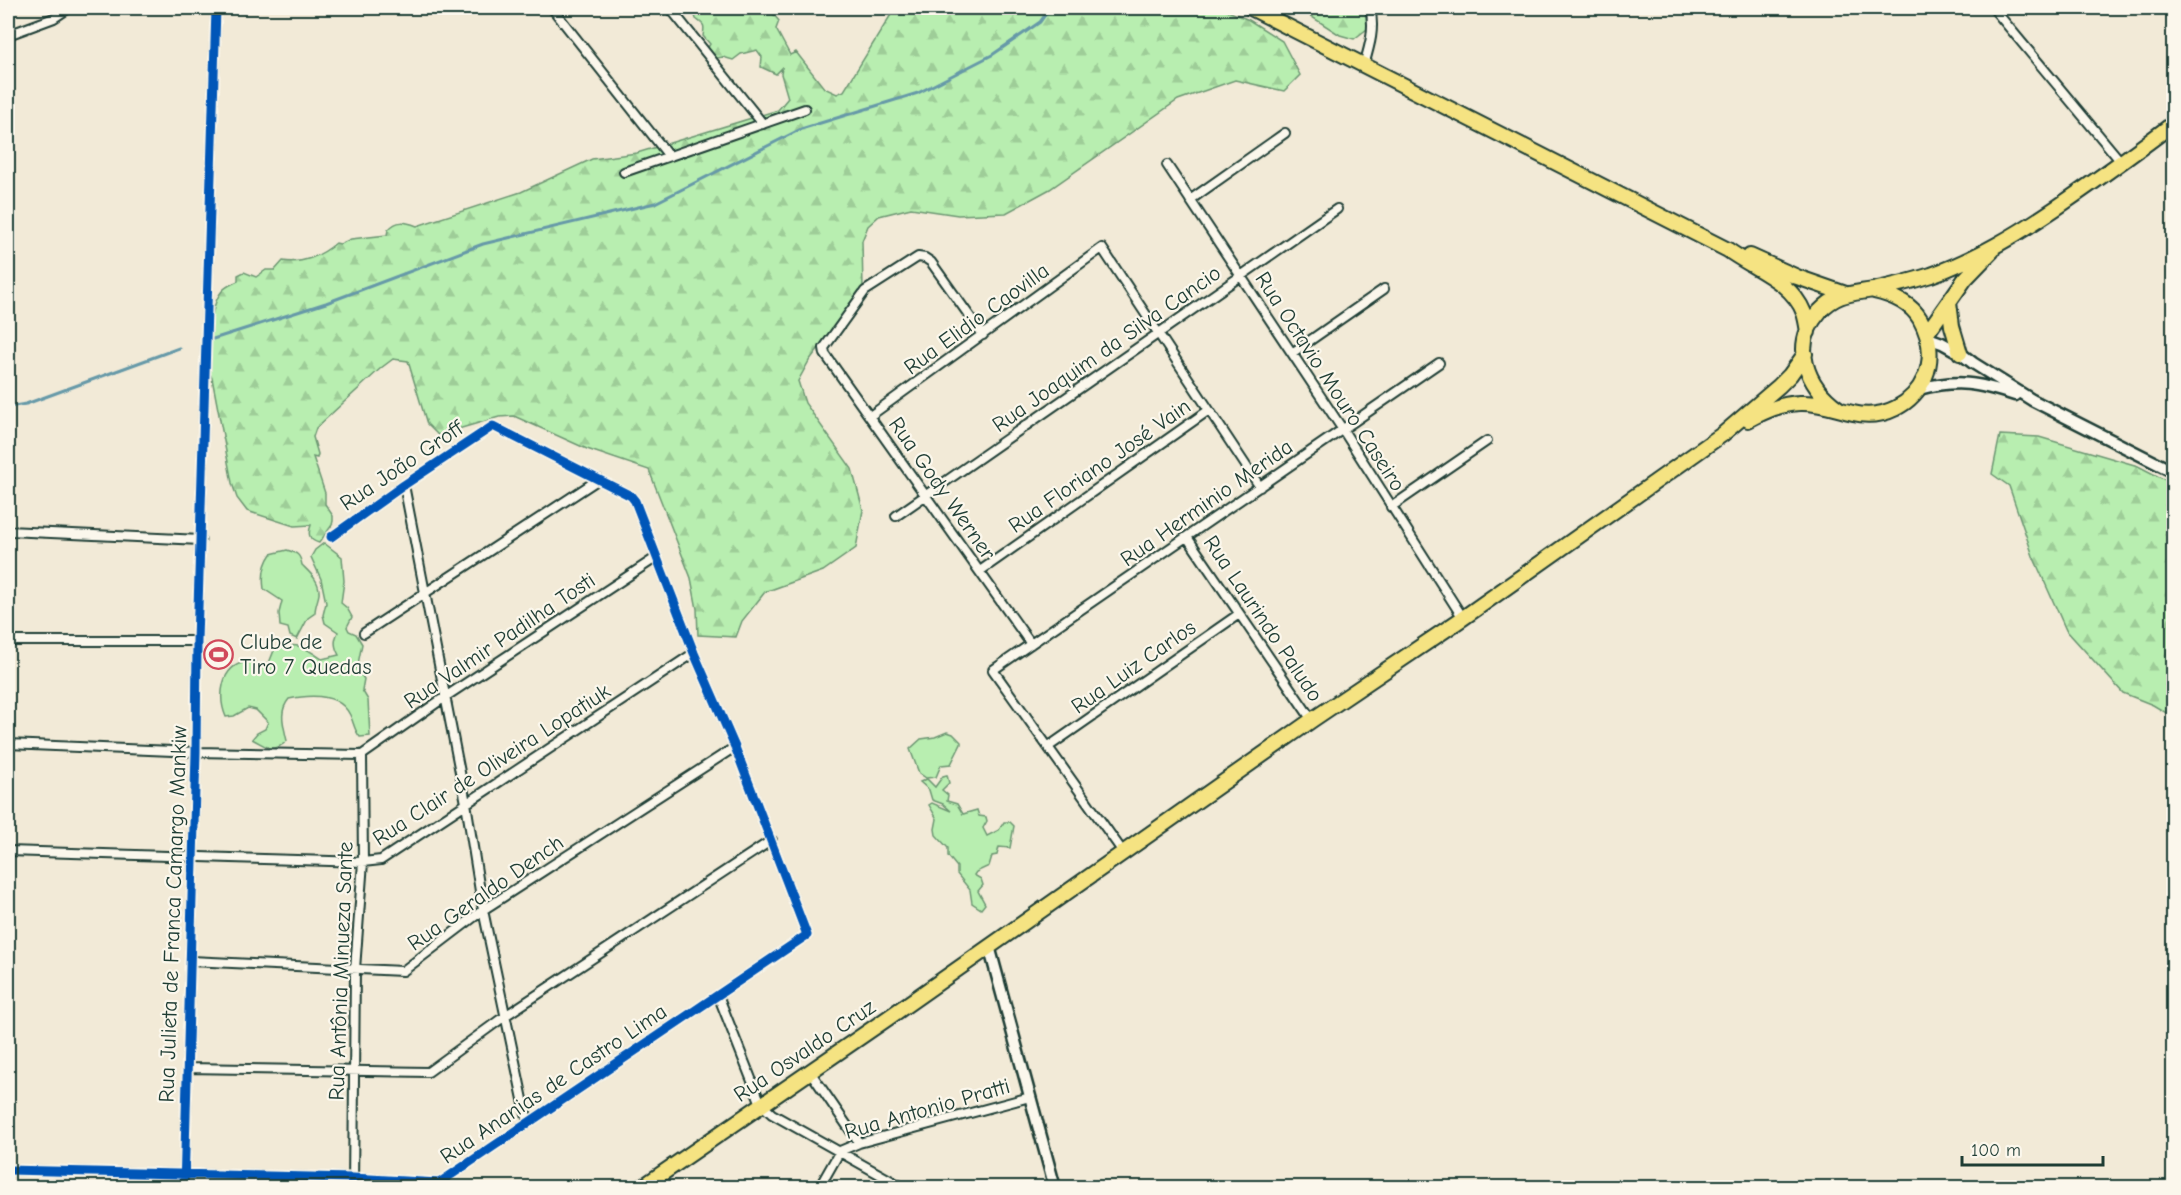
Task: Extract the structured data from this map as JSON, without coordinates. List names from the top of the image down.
{
  "streets": {
    "highway": ["Rua Osvaldo Cruz"],
    "street": [
      "Rua Elidio Caovilla",
      "Rua Joaquim da Silva Cancio",
      "Rua Octavio Mouro Caseiro",
      "Rua João Groff",
      "Rua Floriano José Vain",
      "Rua Gody Werner",
      "Rua Herminio Merida",
      "Rua Laurindo Paludo",
      "Rua Valmir Padilha Tosti",
      "Rua Luiz Carlos",
      "Rua Clair de Oliveira Lopatiuk",
      "Rua Geraldo Dench",
      "Rua Julieta de Franca Camargo Mankiw",
      "Rua Antônia Minueza Sante",
      "Rua Ananias de Castro Lima",
      "Rua Antonio Pratti"
    ]
  },
  "crossings": [
    ["Rua Elidio Caovilla", "Rua Joaquim da Silva Cancio"],
    ["Rua Elidio Caovilla", "Rua Gody Werner"],
    ["Rua Joaquim da Silva Cancio", "Rua Octavio Mouro Caseiro"],
    ["Rua Joaquim da Silva Cancio", "Rua Gody Werner"],
    ["Rua Octavio Mouro Caseiro", "Rua Herminio Merida"],
    ["Rua Octavio Mouro Caseiro", "Rua Osvaldo Cruz"],
    ["Rua Floriano José Vain", "Rua Gody Werner"],
    ["Rua Gody Werner", "Rua Herminio Merida"],
    ["Rua Herminio Merida", "Rua Laurindo Paludo"],
    ["Rua Herminio Merida", "Rua Luiz Carlos"],
    ["Rua Laurindo Paludo", "Rua Luiz Carlos"],
    ["Rua Laurindo Paludo", "Rua Osvaldo Cruz"],
    ["Rua Valmir Padilha Tosti", "Rua Antônia Minueza Sante"],
    ["Rua Clair de Oliveira Lopatiuk", "Rua Julieta de Franca Camargo Mankiw"],
    ["Rua Clair de Oliveira Lopatiuk", "Rua Antônia Minueza Sante"],
    ["Rua Geraldo Dench", "Rua Julieta de Franca Camargo Mankiw"],
    ["Rua Geraldo Dench", "Rua Antônia Minueza Sante"],
    ["Rua Julieta de Franca Camargo Mankiw", "Rua Ananias de Castro Lima"],
    ["Rua Antônia Minueza Sante", "Rua Ananias de Castro Lima"]
  ],
  "places": {
    "sports": ["Clube de Tiro 7 Quedas"]
  },
  "scale_bar": "100 m"
}
